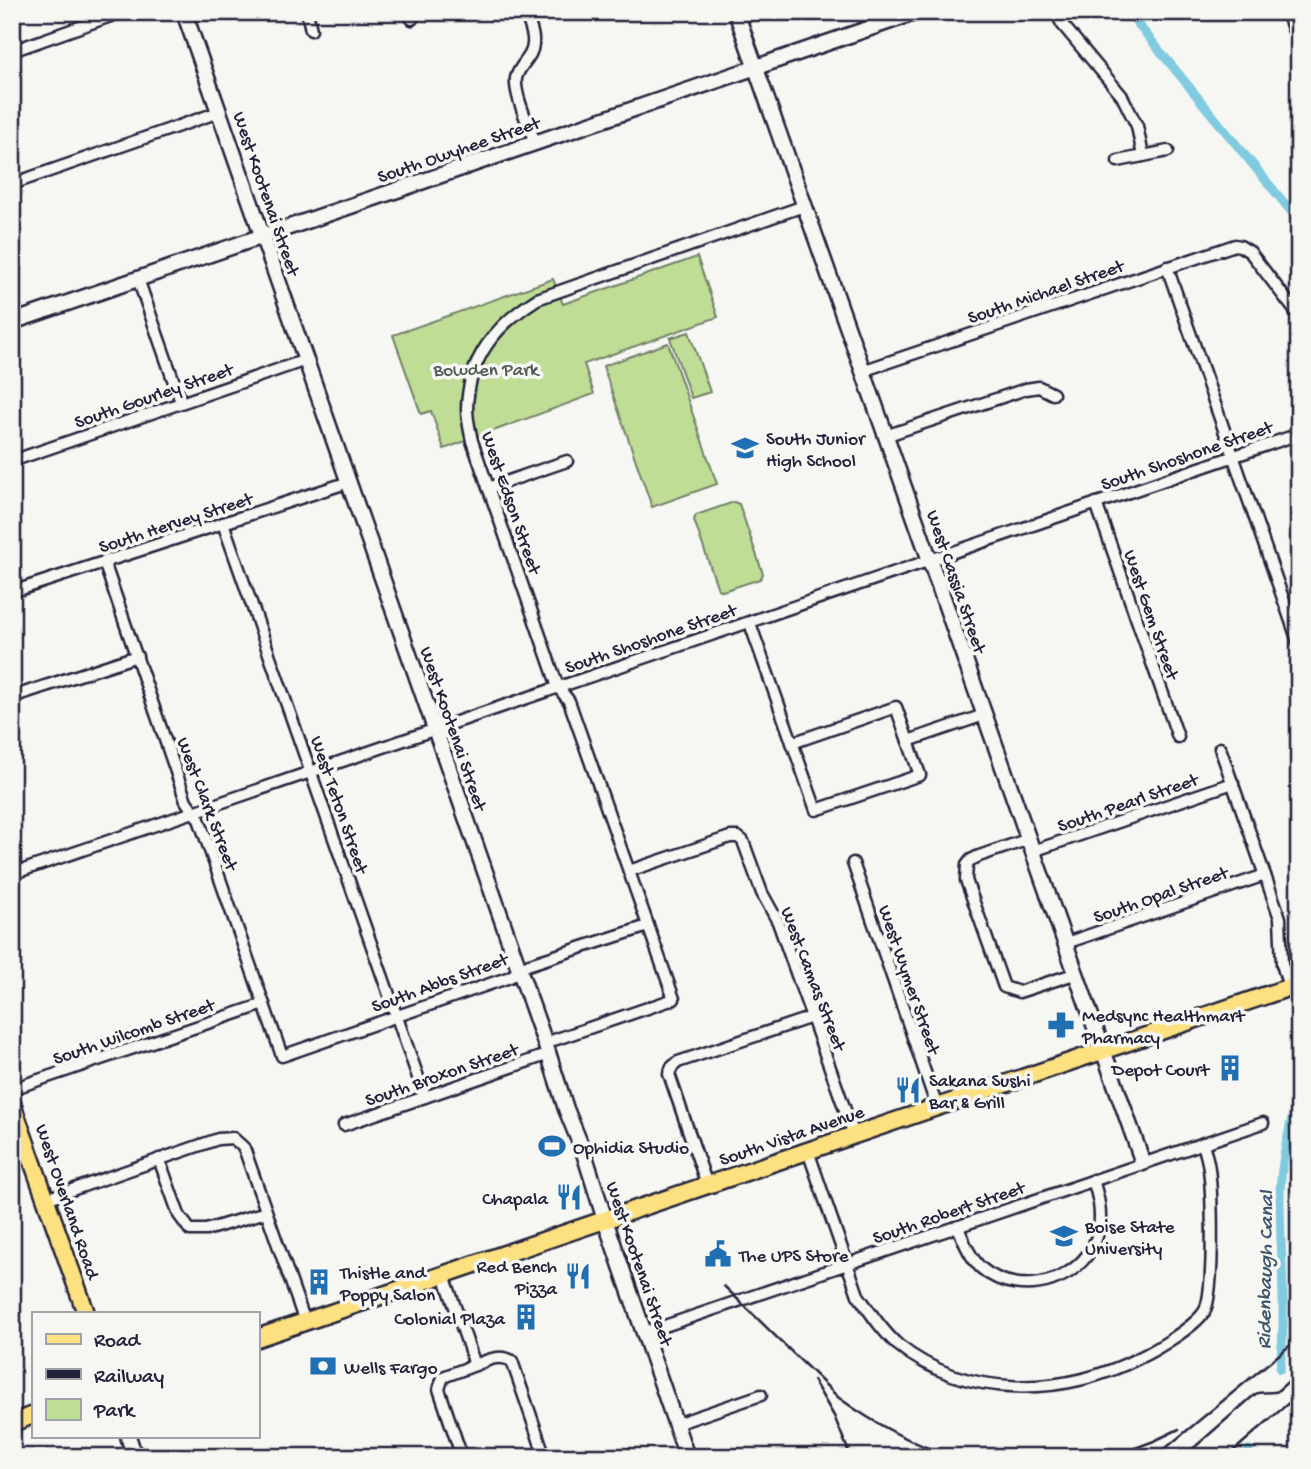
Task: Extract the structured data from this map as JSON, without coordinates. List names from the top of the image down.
{
  "streets": {
    "main road": ["South Vista Avenue", "West Overland Road"],
    "street": [
      "South Owyhee Street",
      "West Kootenai Street",
      "South Michael Street",
      "South Gourley Street",
      "South Shoshone Street",
      "West Edson Street",
      "South Hervey Street",
      "West Cassia Street",
      "West Gem Street",
      "South Pearl Street",
      "West Clark Street",
      "West Teton Street",
      "South Opal Street",
      "West Camas Street",
      "West Wymer Street",
      "South Abbs Street",
      "South Wilcomb Street",
      "South Broxon Street",
      "South Robert Street"
    ]
  },
  "crossings": [
    ["South Owyhee Street", "West Kootenai Street"],
    ["South Owyhee Street", "West Cassia Street"],
    ["West Kootenai Street", "South Gourley Street"],
    ["West Kootenai Street", "South Shoshone Street"],
    ["West Kootenai Street", "South Hervey Street"],
    ["West Kootenai Street", "South Abbs Street"],
    ["West Kootenai Street", "South Broxon Street"],
    ["West Kootenai Street", "South Vista Avenue"],
    ["West Kootenai Street", "South Robert Street"],
    ["South Michael Street", "West Cassia Street"],
    ["South Shoshone Street", "West Edson Street"],
    ["South Shoshone Street", "West Cassia Street"],
    ["South Shoshone Street", "West Gem Street"],
    ["South Shoshone Street", "West Clark Street"],
    ["South Shoshone Street", "West Teton Street"],
    ["West Edson Street", "West Cassia Street"],
    ["West Edson Street", "West Camas Street"],
    ["West Edson Street", "South Abbs Street"],
    ["West Edson Street", "South Broxon Street"],
    ["South Hervey Street", "West Clark Street"],
    ["South Hervey Street", "West Teton Street"],
    ["West Cassia Street", "South Pearl Street"],
    ["West Cassia Street", "South Opal Street"],
    ["West Cassia Street", "South Vista Avenue"],
    ["West Cassia Street", "South Robert Street"],
    ["West Clark Street", "South Abbs Street"],
    ["West Clark Street", "South Wilcomb Street"],
    ["West Teton Street", "South Abbs Street"],
    ["West Teton Street", "South Broxon Street"],
    ["West Camas Street", "South Vista Avenue"],
    ["West Wymer Street", "South Vista Avenue"]
  ],
  "water": ["Ridenbaugh Canal"],
  "parks": ["Bowden Park"],
  "places": {
    "school or university": ["South Junior High School", "Boise State University"],
    "pharmacy": ["Medsync Healthmart Pharmacy"],
    "building": ["Depot Court", "Thistle and Poppy Salon", "Colonial Plaza"],
    "restaurant": ["Sakana Sushi Bar & Grill", "Chapala", "Red Bench Pizza"],
    "sports": ["Ophidia Studio"],
    "public building": ["The UPS Store"],
    "bank": ["Wells Fargo"]
  },
  "legend": ["Road", "Railway", "Park"]
}
